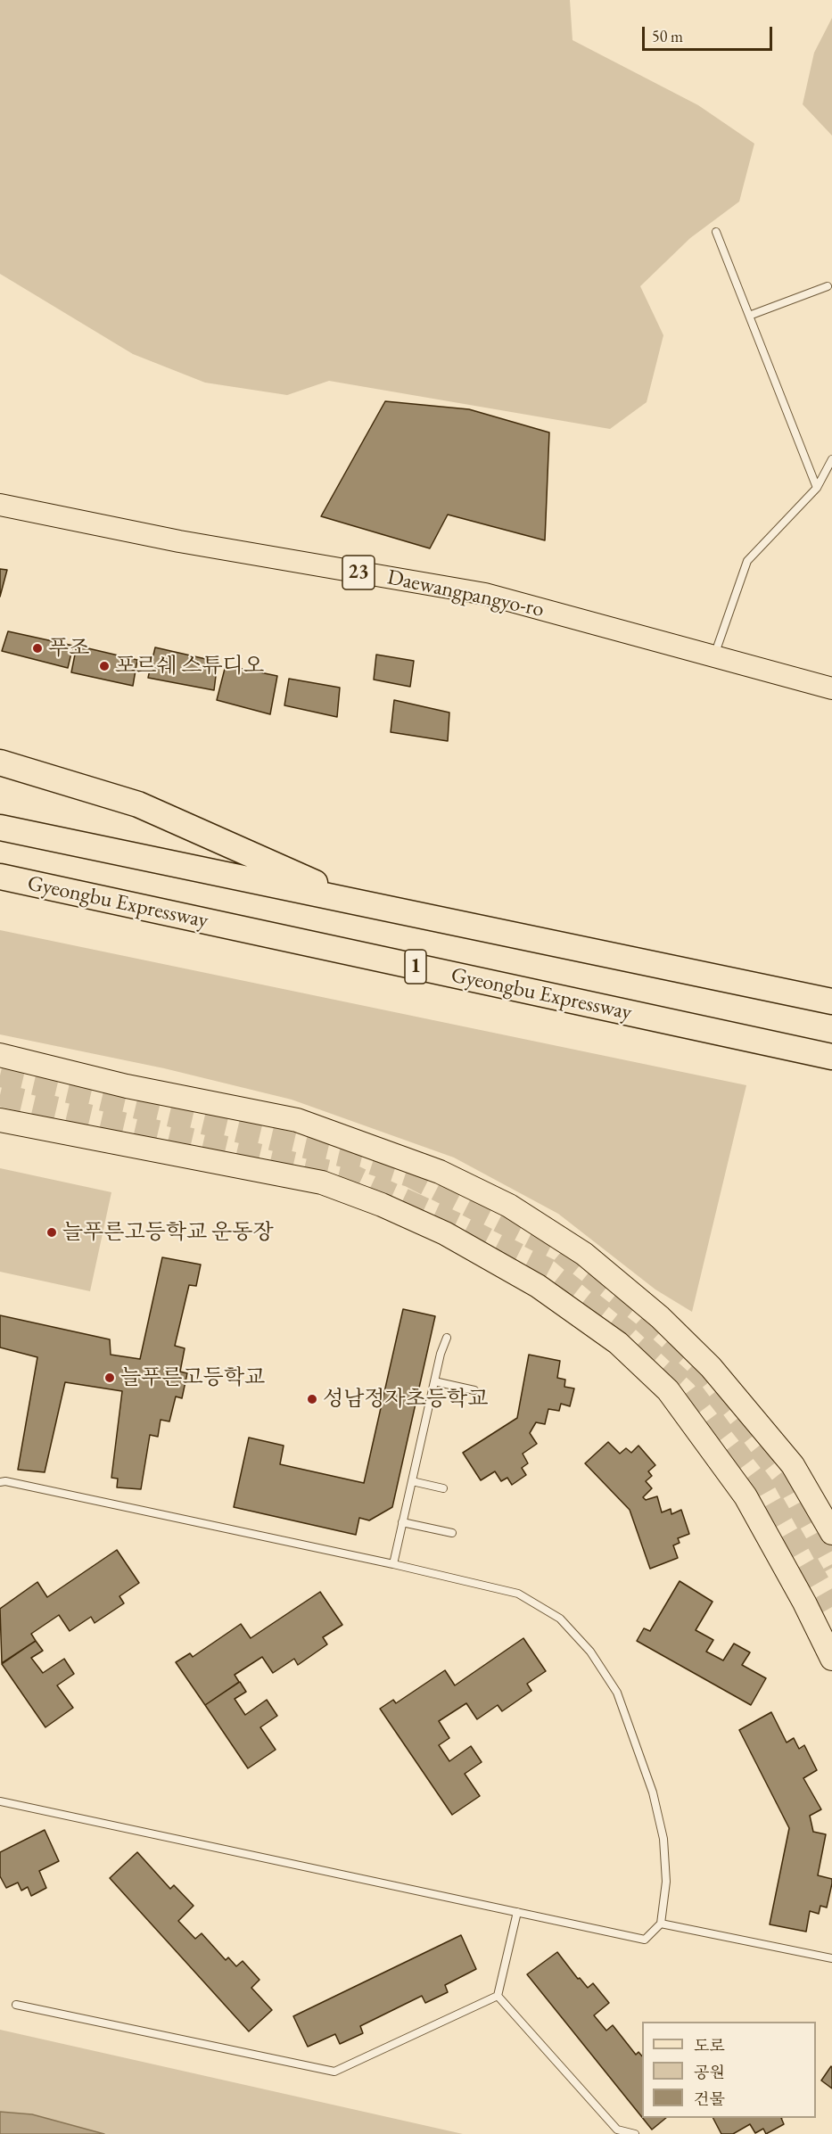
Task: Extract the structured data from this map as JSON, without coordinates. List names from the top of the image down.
{
  "streets": {
    "highway": ["Gyeongbu Expressway", "1"],
    "main road": ["23", "Daewangpangyo-ro"]
  },
  "places": [
    "푸조",
    "포르쉐 스튜디오",
    "늘푸른고등학교 운동장",
    "늘푸른고등학교",
    "성남정자초등학교"
  ],
  "legend": ["도로", "공원", "건물"],
  "scale_bar": "50 m"
}
